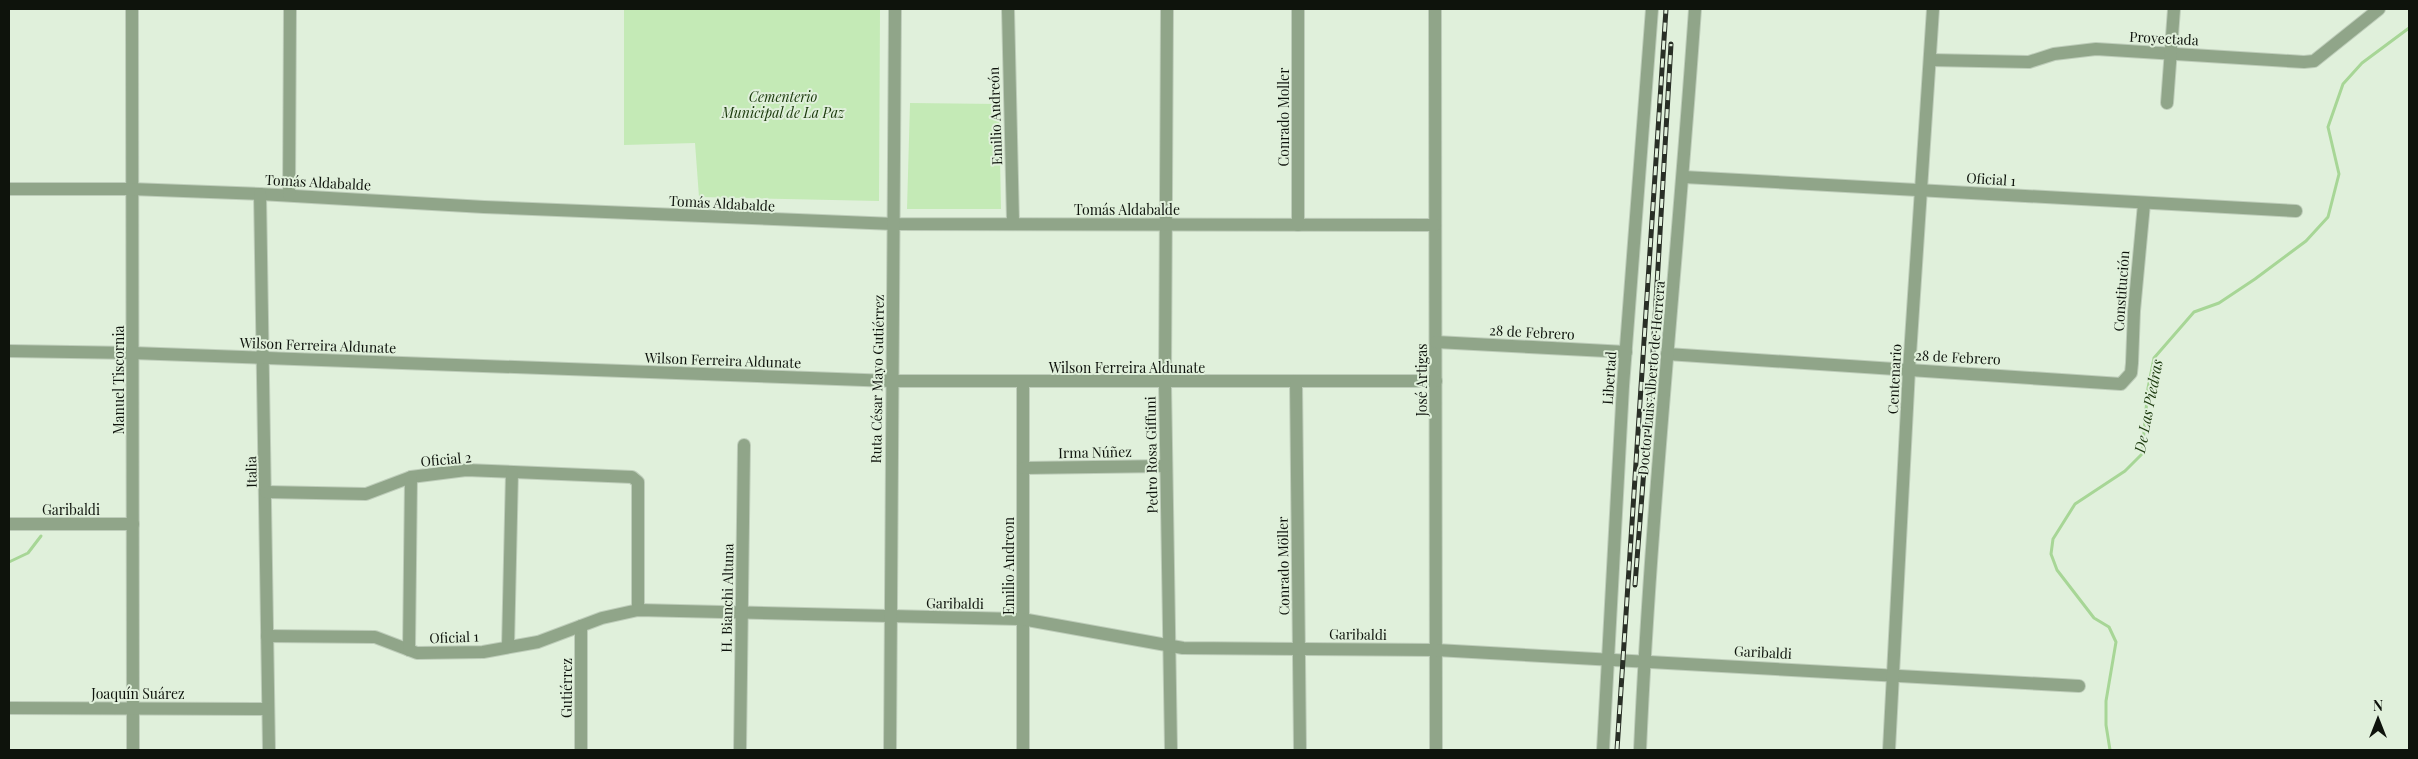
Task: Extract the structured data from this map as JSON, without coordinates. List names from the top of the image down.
{
  "streets": {
    "street": [
      "Proyectada",
      "Emilio Andreón",
      "Conrado Moller",
      "Oficial 1",
      "Tomás Aldabalde",
      "Constitución",
      "28 de Febrero",
      "Wilson Ferreira Aldunate",
      "Libertad",
      "Doctor Luis Alberto de Herrera",
      "Ruta César Mayo Gutiérrez",
      "Centenario",
      "Manuel Tiscornia",
      "José Artigas",
      "Irma Núñez",
      "Pedro Rosa Giffuni",
      "Oficial 2",
      "Italia",
      "Garibaldi",
      "Emilio Andreon",
      "Conrado Möller",
      "H. Bianchi Altuna",
      "Gutiérrez",
      "Joaquín Suárez"
    ]
  },
  "crossings": [
    ["Proyectada", "Centenario"],
    ["Emilio Andreón", "Tomás Aldabalde"],
    ["Conrado Moller", "Tomás Aldabalde"],
    ["Oficial 1", "Constitución"],
    ["Oficial 1", "Doctor Luis Alberto de Herrera"],
    ["Oficial 1", "Centenario"],
    ["Oficial 1", "Oficial 2"],
    ["Oficial 1", "Italia"],
    ["Oficial 1", "Garibaldi"],
    ["Oficial 1", "Gutiérrez"],
    ["Tomás Aldabalde", "Ruta César Mayo Gutiérrez"],
    ["Tomás Aldabalde", "Manuel Tiscornia"],
    ["Tomás Aldabalde", "José Artigas"],
    ["Tomás Aldabalde", "Pedro Rosa Giffuni"],
    ["Tomás Aldabalde", "Italia"],
    ["Constitución", "28 de Febrero"],
    ["28 de Febrero", "Libertad"],
    ["28 de Febrero", "Doctor Luis Alberto de Herrera"],
    ["28 de Febrero", "Centenario"],
    ["28 de Febrero", "José Artigas"],
    ["Wilson Ferreira Aldunate", "Ruta César Mayo Gutiérrez"],
    ["Wilson Ferreira Aldunate", "Manuel Tiscornia"],
    ["Wilson Ferreira Aldunate", "José Artigas"],
    ["Wilson Ferreira Aldunate", "Pedro Rosa Giffuni"],
    ["Wilson Ferreira Aldunate", "Italia"],
    ["Wilson Ferreira Aldunate", "Emilio Andreon"],
    ["Wilson Ferreira Aldunate", "Conrado Möller"],
    ["Libertad", "Garibaldi"],
    ["Doctor Luis Alberto de Herrera", "Garibaldi"],
    ["Ruta César Mayo Gutiérrez", "Garibaldi"],
    ["Centenario", "Garibaldi"],
    ["Manuel Tiscornia", "Garibaldi"],
    ["Manuel Tiscornia", "Joaquín Suárez"],
    ["José Artigas", "Garibaldi"],
    ["Irma Núñez", "Pedro Rosa Giffuni"],
    ["Irma Núñez", "Emilio Andreon"],
    ["Pedro Rosa Giffuni", "Garibaldi"],
    ["Oficial 2", "Italia"],
    ["Oficial 2", "Garibaldi"],
    ["Italia", "Joaquín Suárez"],
    ["Garibaldi", "Emilio Andreon"],
    ["Garibaldi", "Conrado Möller"],
    ["Garibaldi", "H. Bianchi Altuna"]
  ],
  "water": ["De Las Piedras"],
  "parks": ["Cementerio Municipal de La Paz"],
  "north": "top"
}
